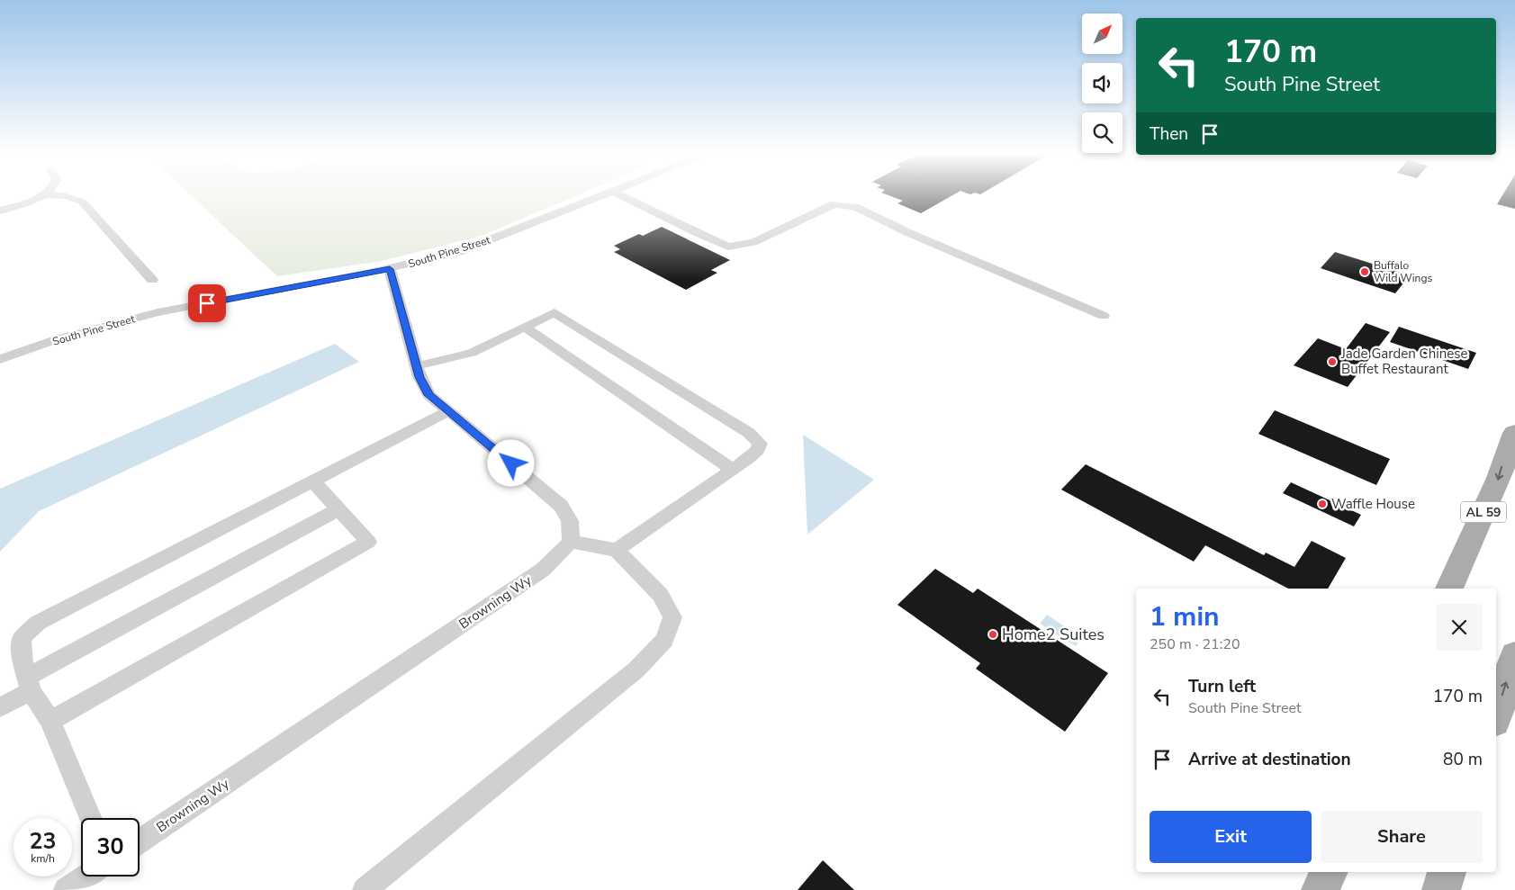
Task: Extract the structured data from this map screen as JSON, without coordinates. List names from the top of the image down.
{
  "streets": {
    "main road": ["AL 59"],
    "street": ["South Pine Street", "Browning Wy"]
  },
  "places": [
    "Buffalo Wild Wings",
    "Jade Garden Chinese Buffet Restaurant",
    "Waffle House",
    "Home2 Suites"
  ],
  "north": "top right",
  "page": {
    "turn": ["170 m", "South Pine Street"],
    "then": "Then",
    "heading": ["1 min", "250 m · 21:20"],
    "list": [
      {
        "name": "Turn left",
        "note": "South Pine Street",
        "value": "170 m"
      },
      {
        "name": "Arrive at destination",
        "value": "80 m"
      }
    ],
    "buttons": ["Exit", "Share"],
    "speed": "23 km/h",
    "limit": "30"
  }
}
